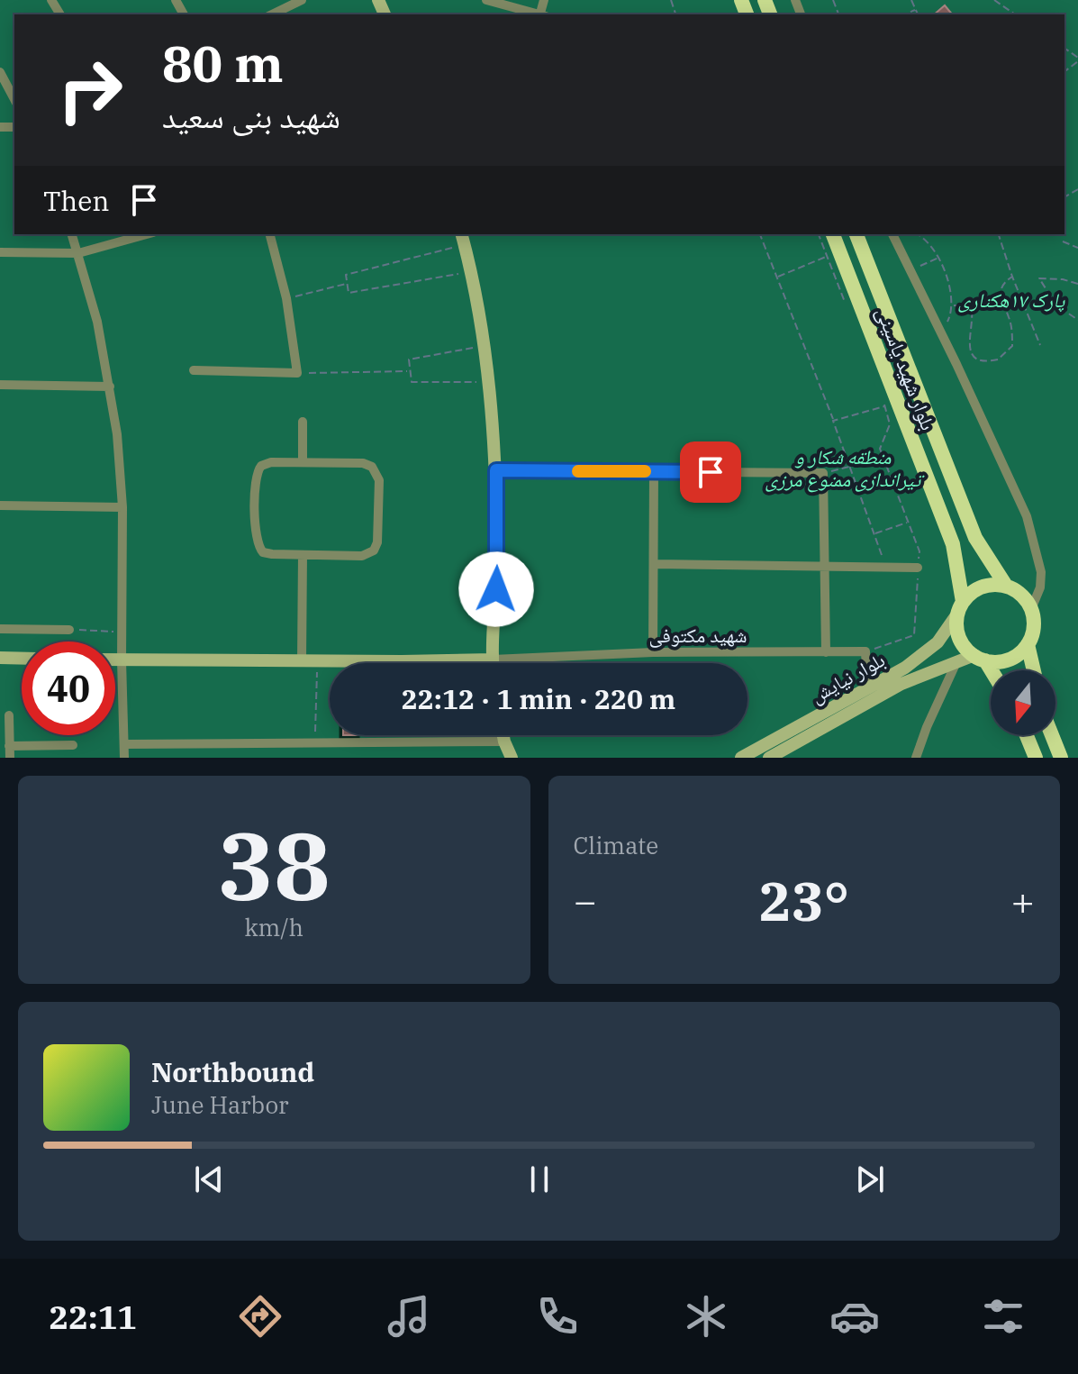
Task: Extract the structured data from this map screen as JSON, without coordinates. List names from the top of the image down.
{
  "streets": {
    "main road": ["بلوار شهید یاسینی"],
    "street": ["شهید مکتوفی", "بلوار نیایش"]
  },
  "crossings": [
    ["بلوار شهید یاسینی", "بلوار نیایش"]
  ],
  "parks": ["پارک ۱۷هکتاری", "منطقه شکار و تیراندازی ممنوع مرزی"],
  "north": "bottom",
  "page": {
    "turn": ["80 m", "شهید بنی سعید"],
    "then": "Then",
    "limit": "40",
    "trip": "22:12 · 1 min · 220 m",
    "tile": [
      ["38", "km/h"],
      "Climate"
    ],
    "heat": ["−", "23°", "+"],
    "song": ["Northbound", "June Harbor"],
    "tabs": "22:11"
  }
}
